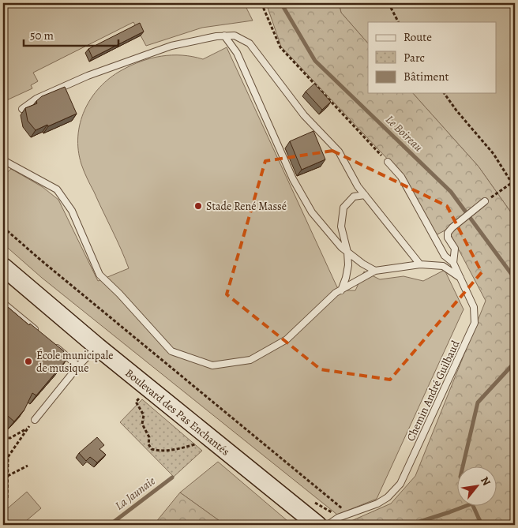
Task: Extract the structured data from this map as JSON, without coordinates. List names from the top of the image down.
{
  "streets": {
    "main road": ["Boulevard des Pas Enchantés"],
    "lane": ["Chemin André Guilbaud"]
  },
  "water": ["Le Boireau", "La Jaunaie"],
  "places": ["Stade René Massé", "École municipale de musique"],
  "legend": ["Route", "Parc", "Bâtiment"],
  "scale_bar": "50 m",
  "north": "top right"
}
